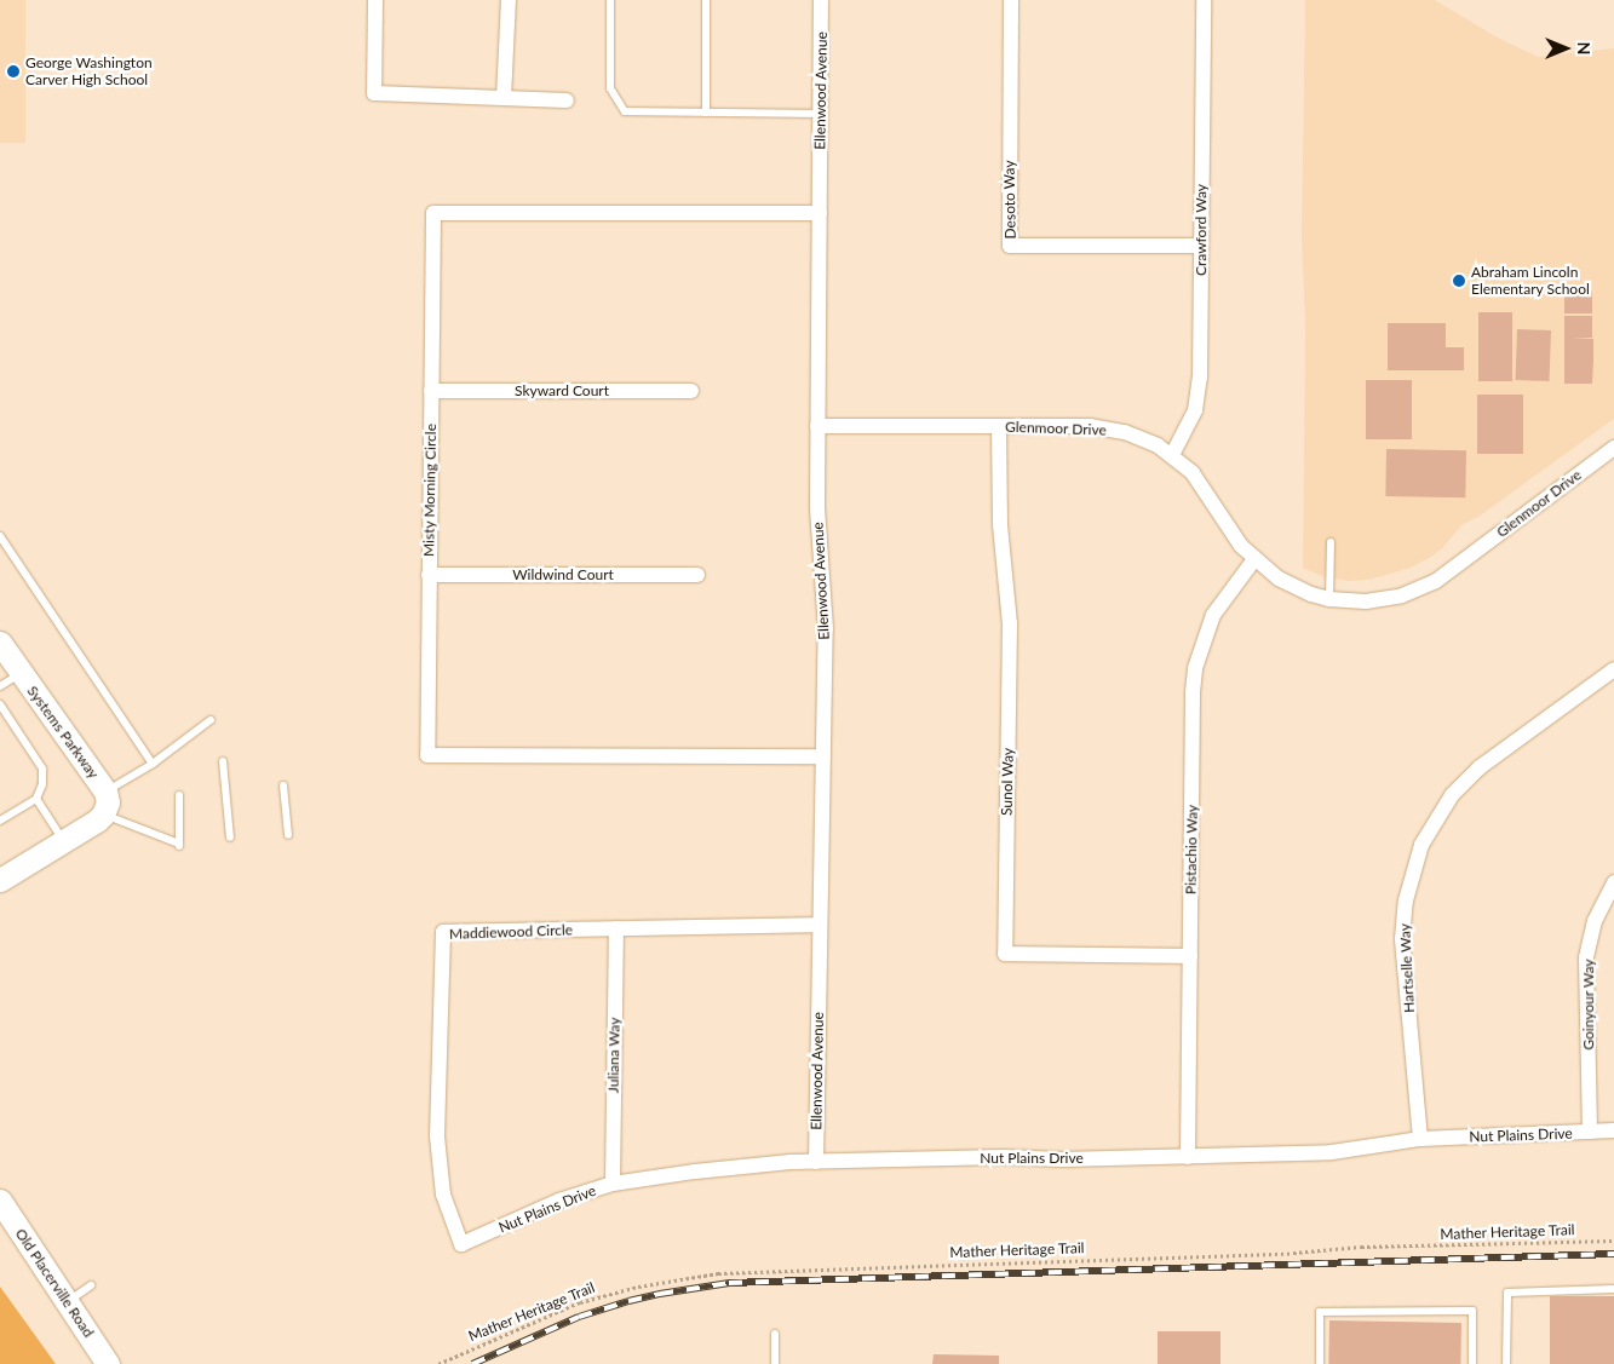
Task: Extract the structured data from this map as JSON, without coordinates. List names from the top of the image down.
{
  "streets": {
    "street": [
      "Ellenwood Avenue",
      "Desoto Way",
      "Crawford Way",
      "Skyward Court",
      "Glenmoor Drive",
      "Misty Morning Circle",
      "Wildwind Court",
      "Systems Parkway",
      "Sunol Way",
      "Pistachio Way",
      "Maddiewood Circle",
      "Hartselle Way",
      "Goinyour Way",
      "Juliana Way",
      "Nut Plains Drive",
      "Old Placerville Road"
    ],
    "path": ["Mather Heritage Trail"]
  },
  "crossings": [
    ["Ellenwood Avenue", "Glenmoor Drive"],
    ["Ellenwood Avenue", "Misty Morning Circle"],
    ["Ellenwood Avenue", "Maddiewood Circle"],
    ["Ellenwood Avenue", "Nut Plains Drive"],
    ["Desoto Way", "Crawford Way"],
    ["Crawford Way", "Glenmoor Drive"],
    ["Skyward Court", "Misty Morning Circle"],
    ["Glenmoor Drive", "Sunol Way"],
    ["Glenmoor Drive", "Pistachio Way"],
    ["Misty Morning Circle", "Wildwind Court"],
    ["Sunol Way", "Pistachio Way"],
    ["Pistachio Way", "Nut Plains Drive"],
    ["Maddiewood Circle", "Juliana Way"],
    ["Maddiewood Circle", "Nut Plains Drive"],
    ["Hartselle Way", "Nut Plains Drive"],
    ["Goinyour Way", "Nut Plains Drive"],
    ["Juliana Way", "Nut Plains Drive"]
  ],
  "places": ["George Washington Carver High School", "Abraham Lincoln Elementary School"],
  "north": "right"
}
